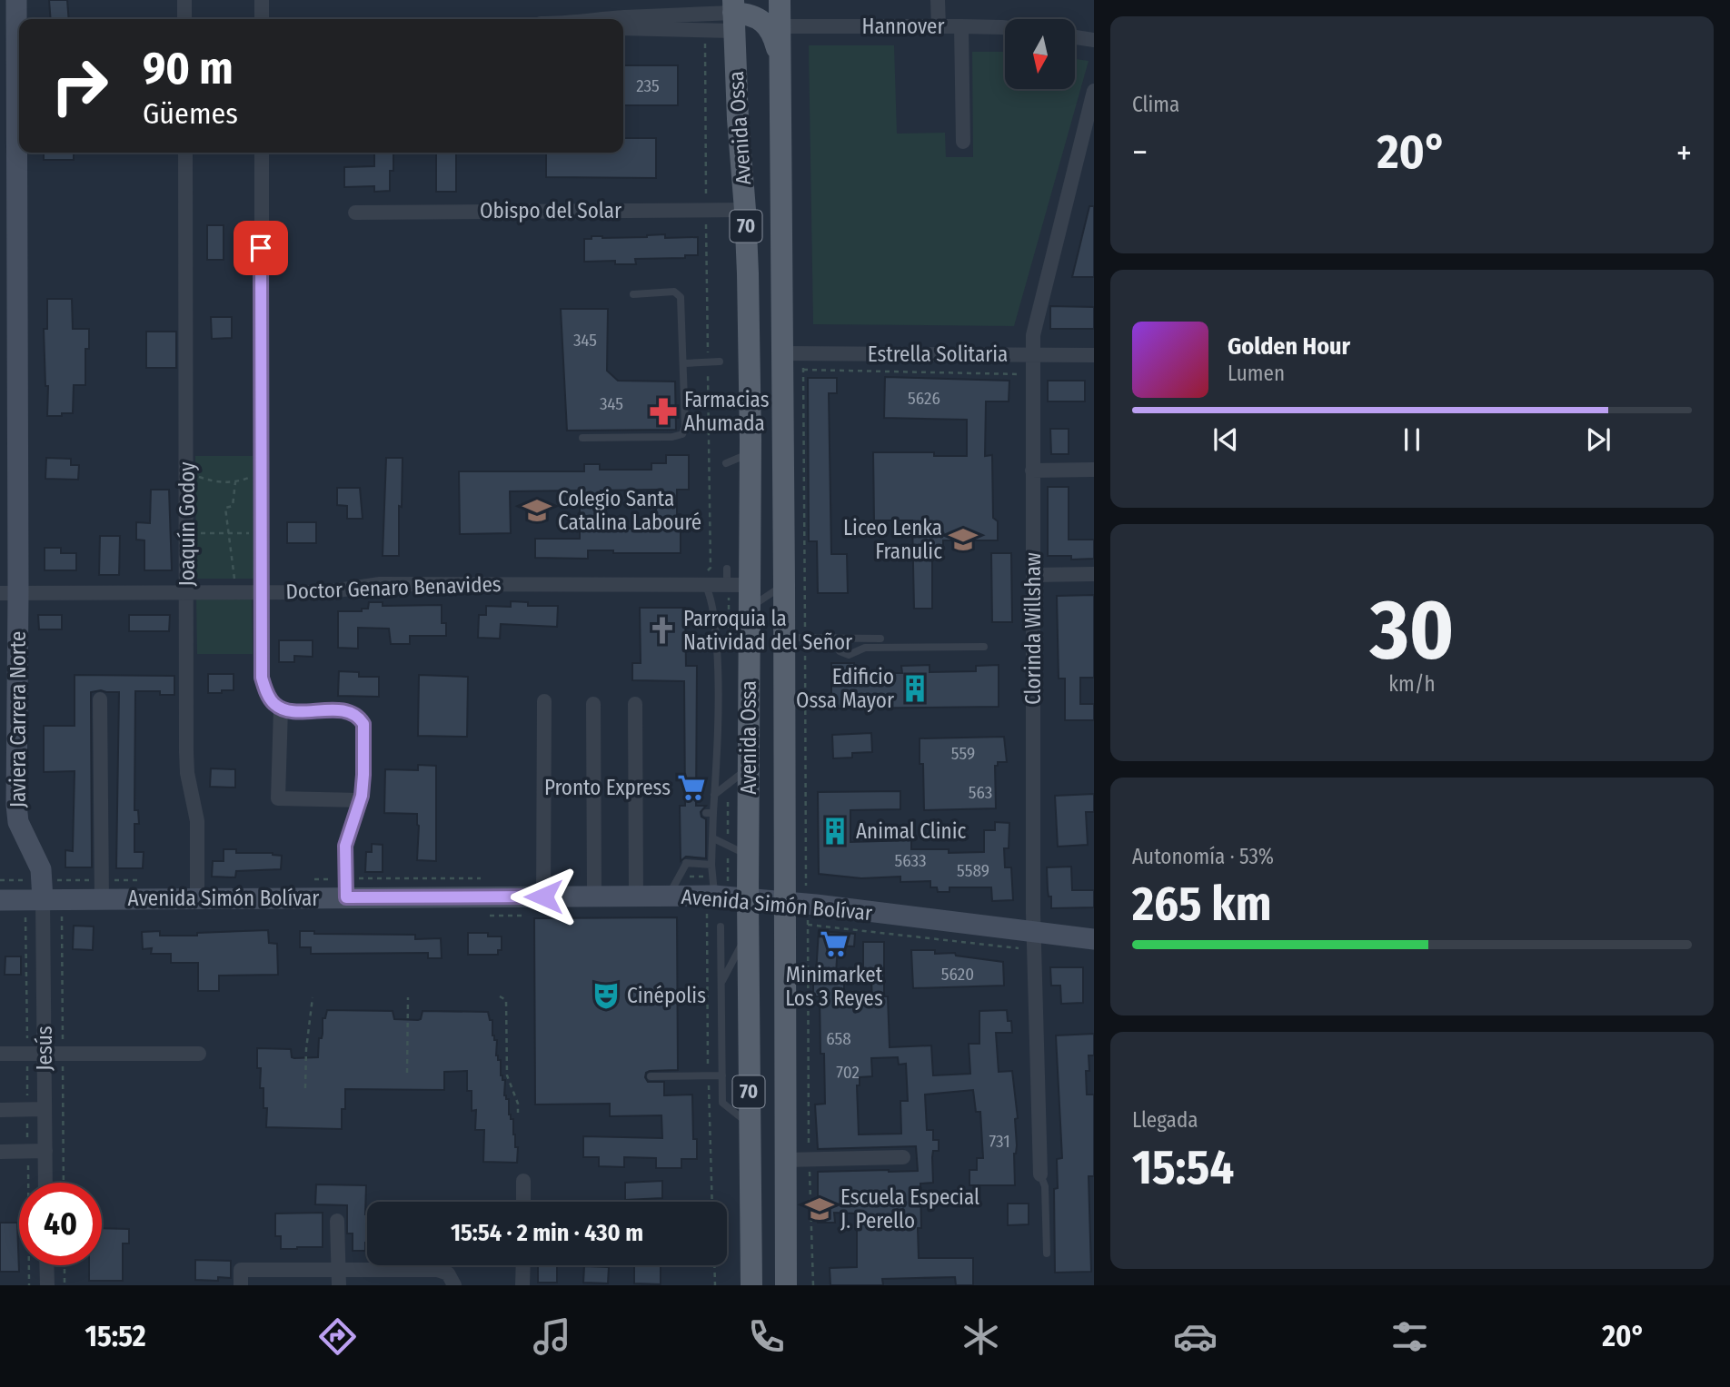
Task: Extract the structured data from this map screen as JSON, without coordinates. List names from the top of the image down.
{
  "streets": {
    "main road": ["Avenida Ossa", "70"],
    "street": [
      "Hannover",
      "Obispo del Solar",
      "Estrella Solitaria",
      "Joaquín Godoy",
      "Doctor Genaro Benavides",
      "Clorinda Willshaw",
      "Javiera Carrera Norte",
      "Avenida Simón Bolívar",
      "Jesús"
    ]
  },
  "crossings": [
    ["Hannover", "Avenida Ossa"],
    ["Avenida Ossa", "Obispo del Solar"],
    ["Avenida Ossa", "Estrella Solitaria"],
    ["Avenida Ossa", "Doctor Genaro Benavides"],
    ["Avenida Ossa", "Avenida Simón Bolívar"],
    ["Estrella Solitaria", "Clorinda Willshaw"],
    ["Joaquín Godoy", "Doctor Genaro Benavides"],
    ["Joaquín Godoy", "Avenida Simón Bolívar"],
    ["Doctor Genaro Benavides", "Javiera Carrera Norte"],
    ["Clorinda Willshaw", "Avenida Simón Bolívar"],
    ["Javiera Carrera Norte", "Avenida Simón Bolívar"],
    ["Javiera Carrera Norte", "Jesús"],
    ["Avenida Simón Bolívar", "Jesús"]
  ],
  "places": {
    "pharmacy": ["Farmacias Ahumada"],
    "school or university": ["Colegio Santa Catalina Labouré", "Liceo Lenka Franulic", "Escuela Especial J. Perello"],
    "church": ["Parroquia la Natividad del Señor"],
    "building": ["Edificio Ossa Mayor", "Animal Clinic"],
    "supermarket": ["Pronto Express", "Minimarket Los 3 Reyes"],
    "theatre": ["Cinépolis"]
  },
  "house_numbers": [
    "235",
    "345",
    "5626",
    "345",
    "559",
    "563",
    "5633",
    "5589",
    "5620",
    "658",
    "702",
    "731"
  ],
  "north": "bottom",
  "page": {
    "tile": [
      "Clima",
      ["30", "km/h"],
      ["Autonomía · 53%", "265 km"],
      ["Llegada", "15:54"]
    ],
    "turn": ["90 m", "Güemes"],
    "heat": ["−", "20°", "+"],
    "song": ["Golden Hour", "Lumen"],
    "limit": "40",
    "trip": "15:54 · 2 min · 430 m",
    "tabs": ["15:52", "20°"]
  }
}
